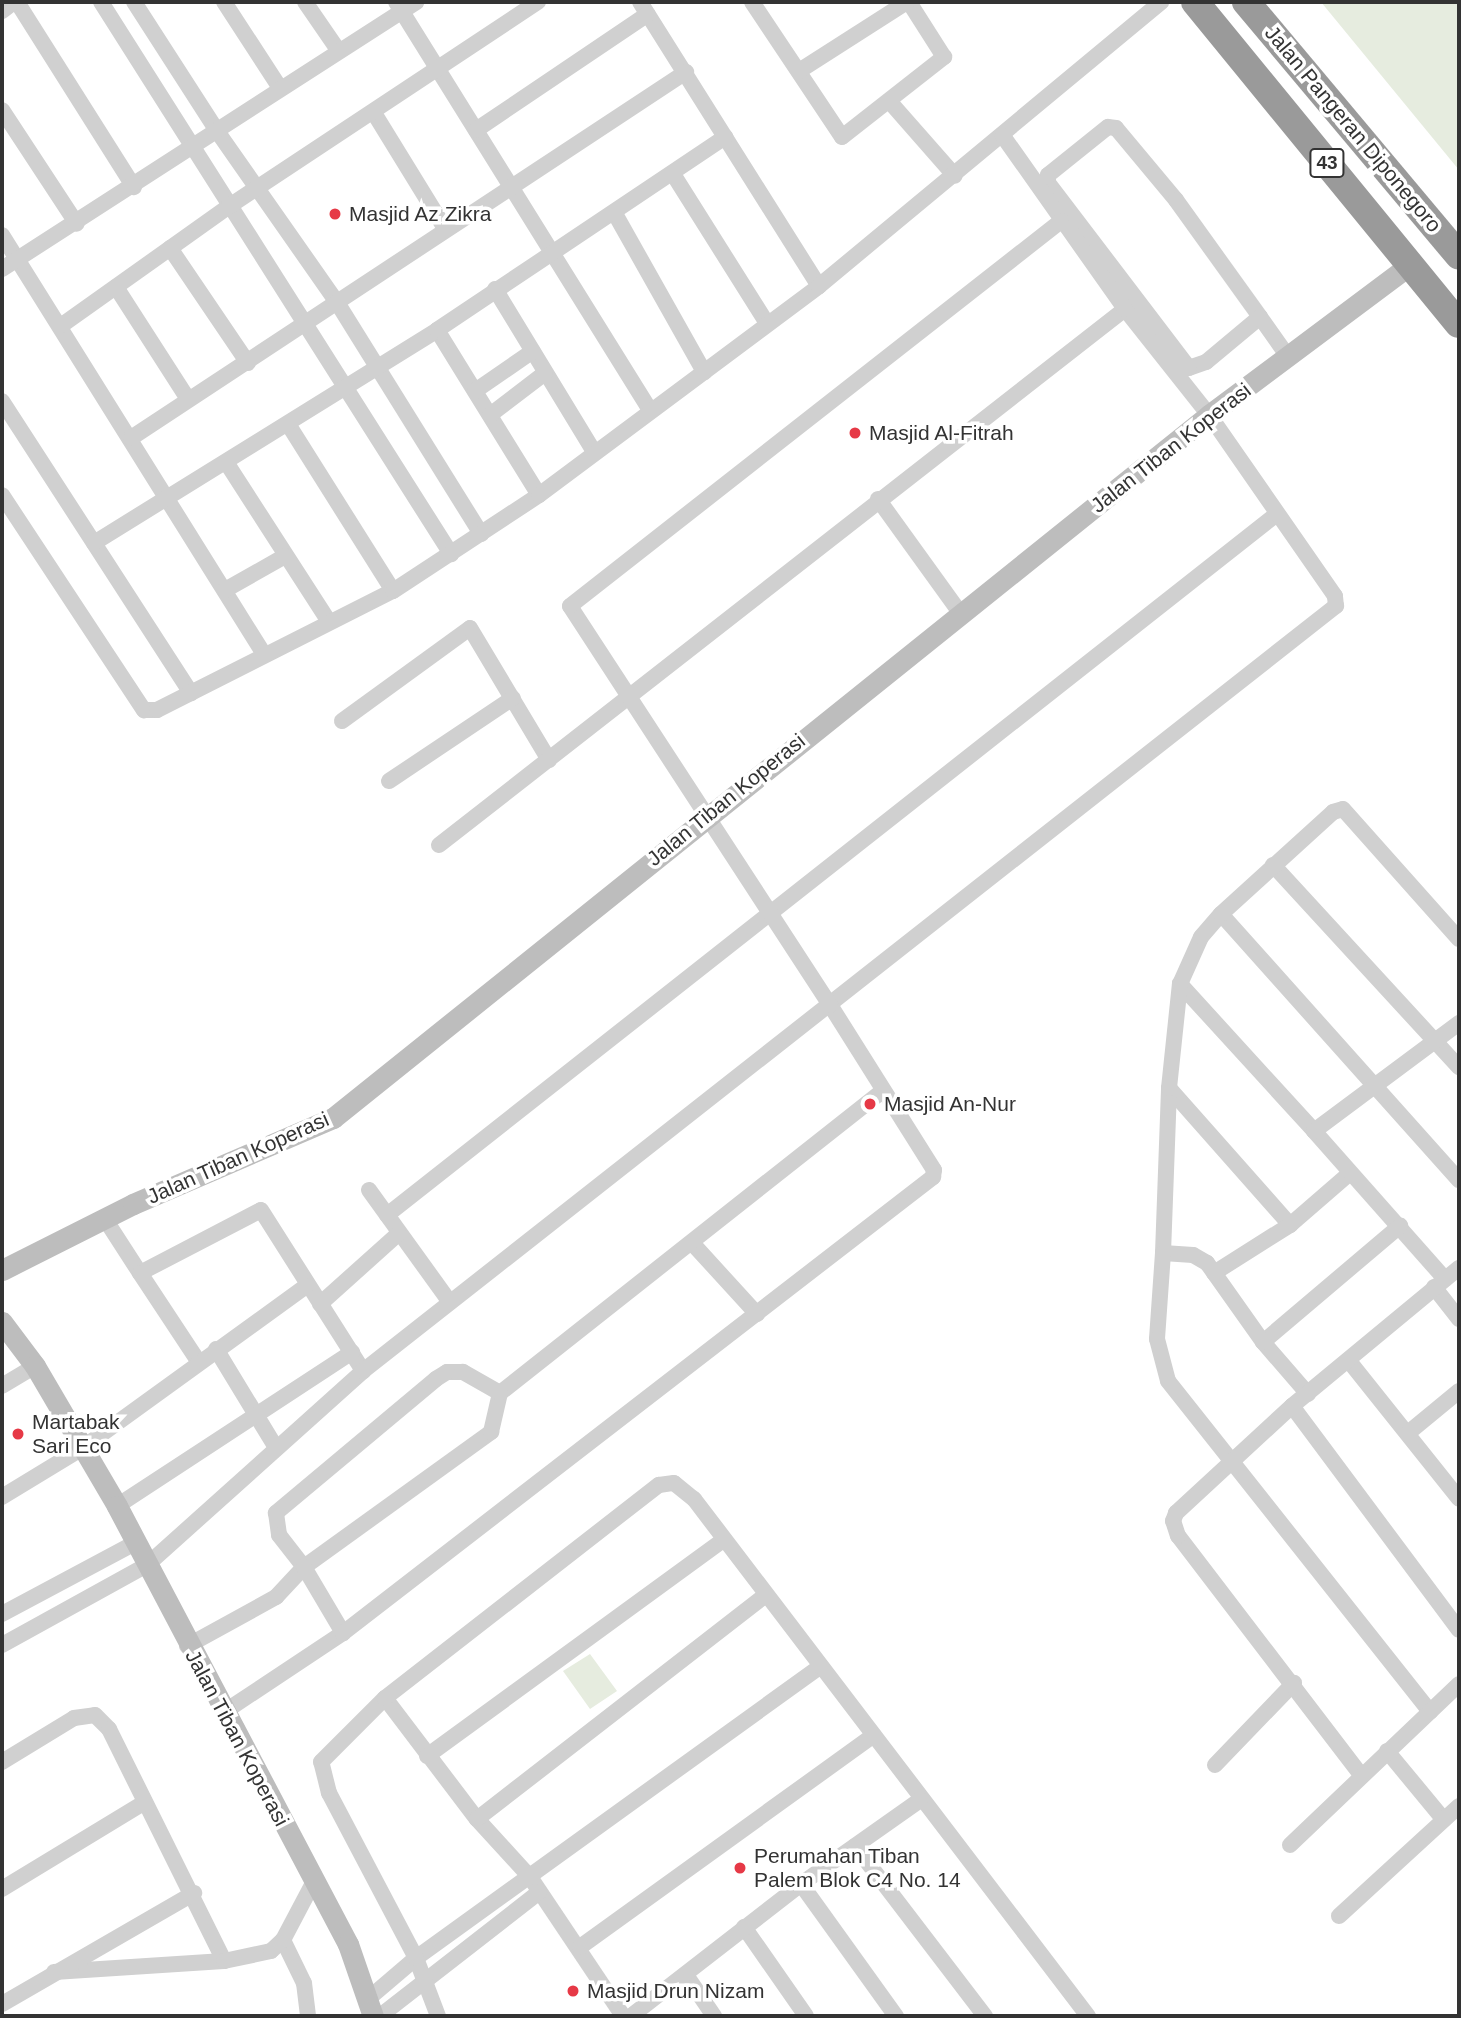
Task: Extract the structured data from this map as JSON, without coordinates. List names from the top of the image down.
{
  "streets": {
    "highway": ["Jalan Pangeran Diponegoro", "43"],
    "street": ["Jalan Tiban Koperasi"]
  },
  "crossings": [
    ["Jalan Pangeran Diponegoro", "Jalan Tiban Koperasi"]
  ],
  "places": [
    "Masjid Az Zikra",
    "Masjid Al-Fitrah",
    "Masjid An-Nur",
    "Martabak Sari Eco",
    "Perumahan Tiban Palem Blok C4 No. 14",
    "Masjid Drun Nizam"
  ]
}
